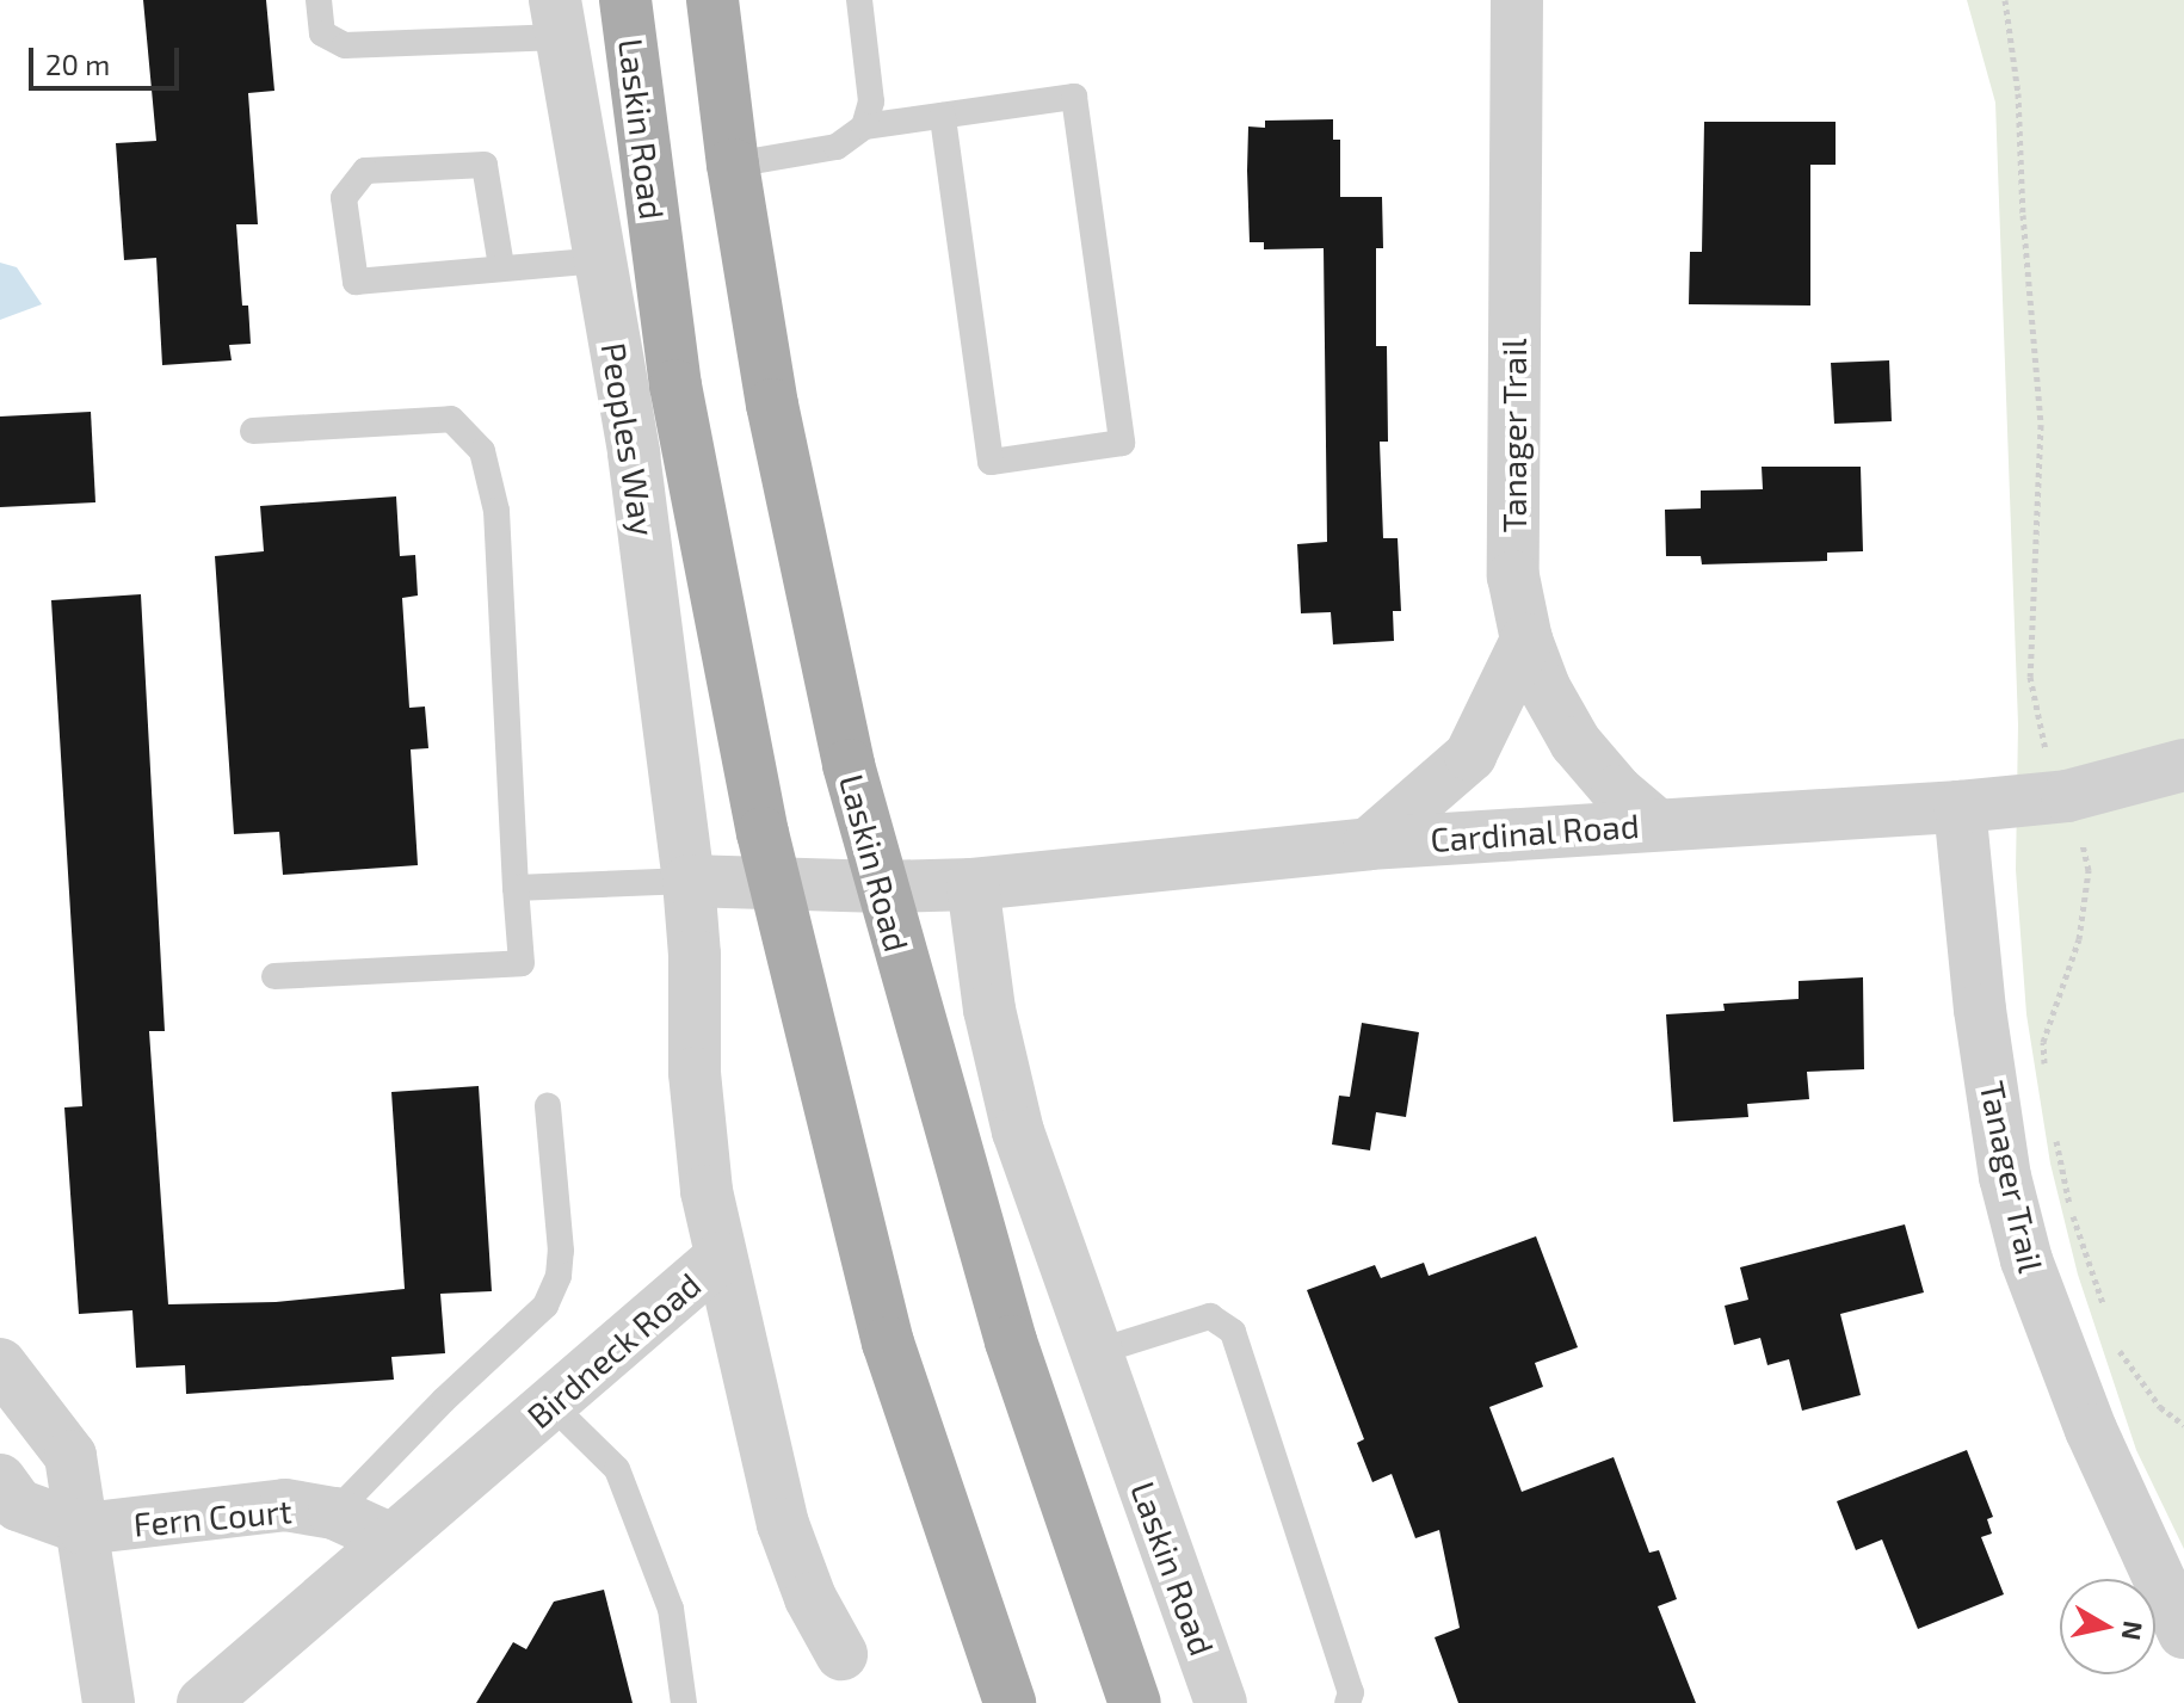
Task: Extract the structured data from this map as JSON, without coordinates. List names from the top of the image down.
{
  "streets": {
    "main road": ["Laskin Road"],
    "street": [
      "Tanager Trail",
      "Peoples Way",
      "Cardinal Road",
      "Birdneck Road",
      "Fern Court"
    ]
  },
  "crossings": [
    ["Laskin Road", "Cardinal Road"],
    ["Tanager Trail", "Cardinal Road"],
    ["Peoples Way", "Birdneck Road"],
    ["Birdneck Road", "Fern Court"]
  ],
  "scale_bar": "20 m",
  "north": "right"
}
